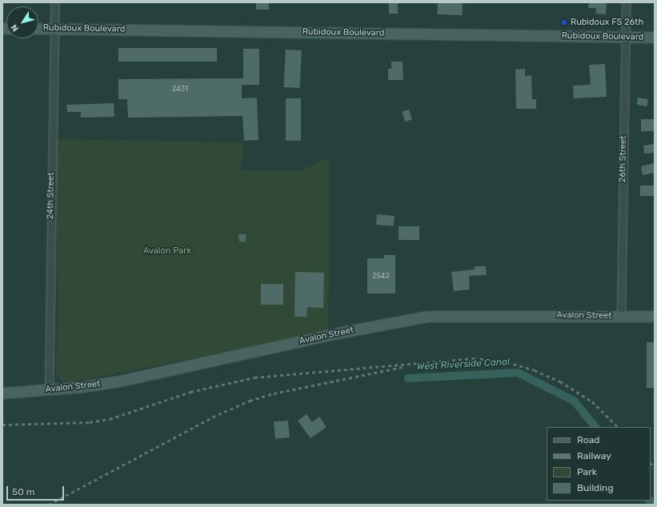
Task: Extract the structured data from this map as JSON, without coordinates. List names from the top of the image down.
{
  "streets": {
    "street": [
      "Rubidoux Boulevard",
      "26th Street",
      "24th Street",
      "Avalon Street"
    ]
  },
  "crossings": [
    ["Rubidoux Boulevard", "26th Street"],
    ["Rubidoux Boulevard", "24th Street"],
    ["26th Street", "Avalon Street"],
    ["24th Street", "Avalon Street"]
  ],
  "water": ["West Riverside Canal"],
  "parks": ["Avalon Park"],
  "places": ["Rubidoux FS 26th"],
  "house_numbers": ["2431", "2542"],
  "legend": [
    "Road",
    "Railway",
    "Park",
    "Building"
  ],
  "scale_bar": "50 m",
  "north": "bottom left"
}
